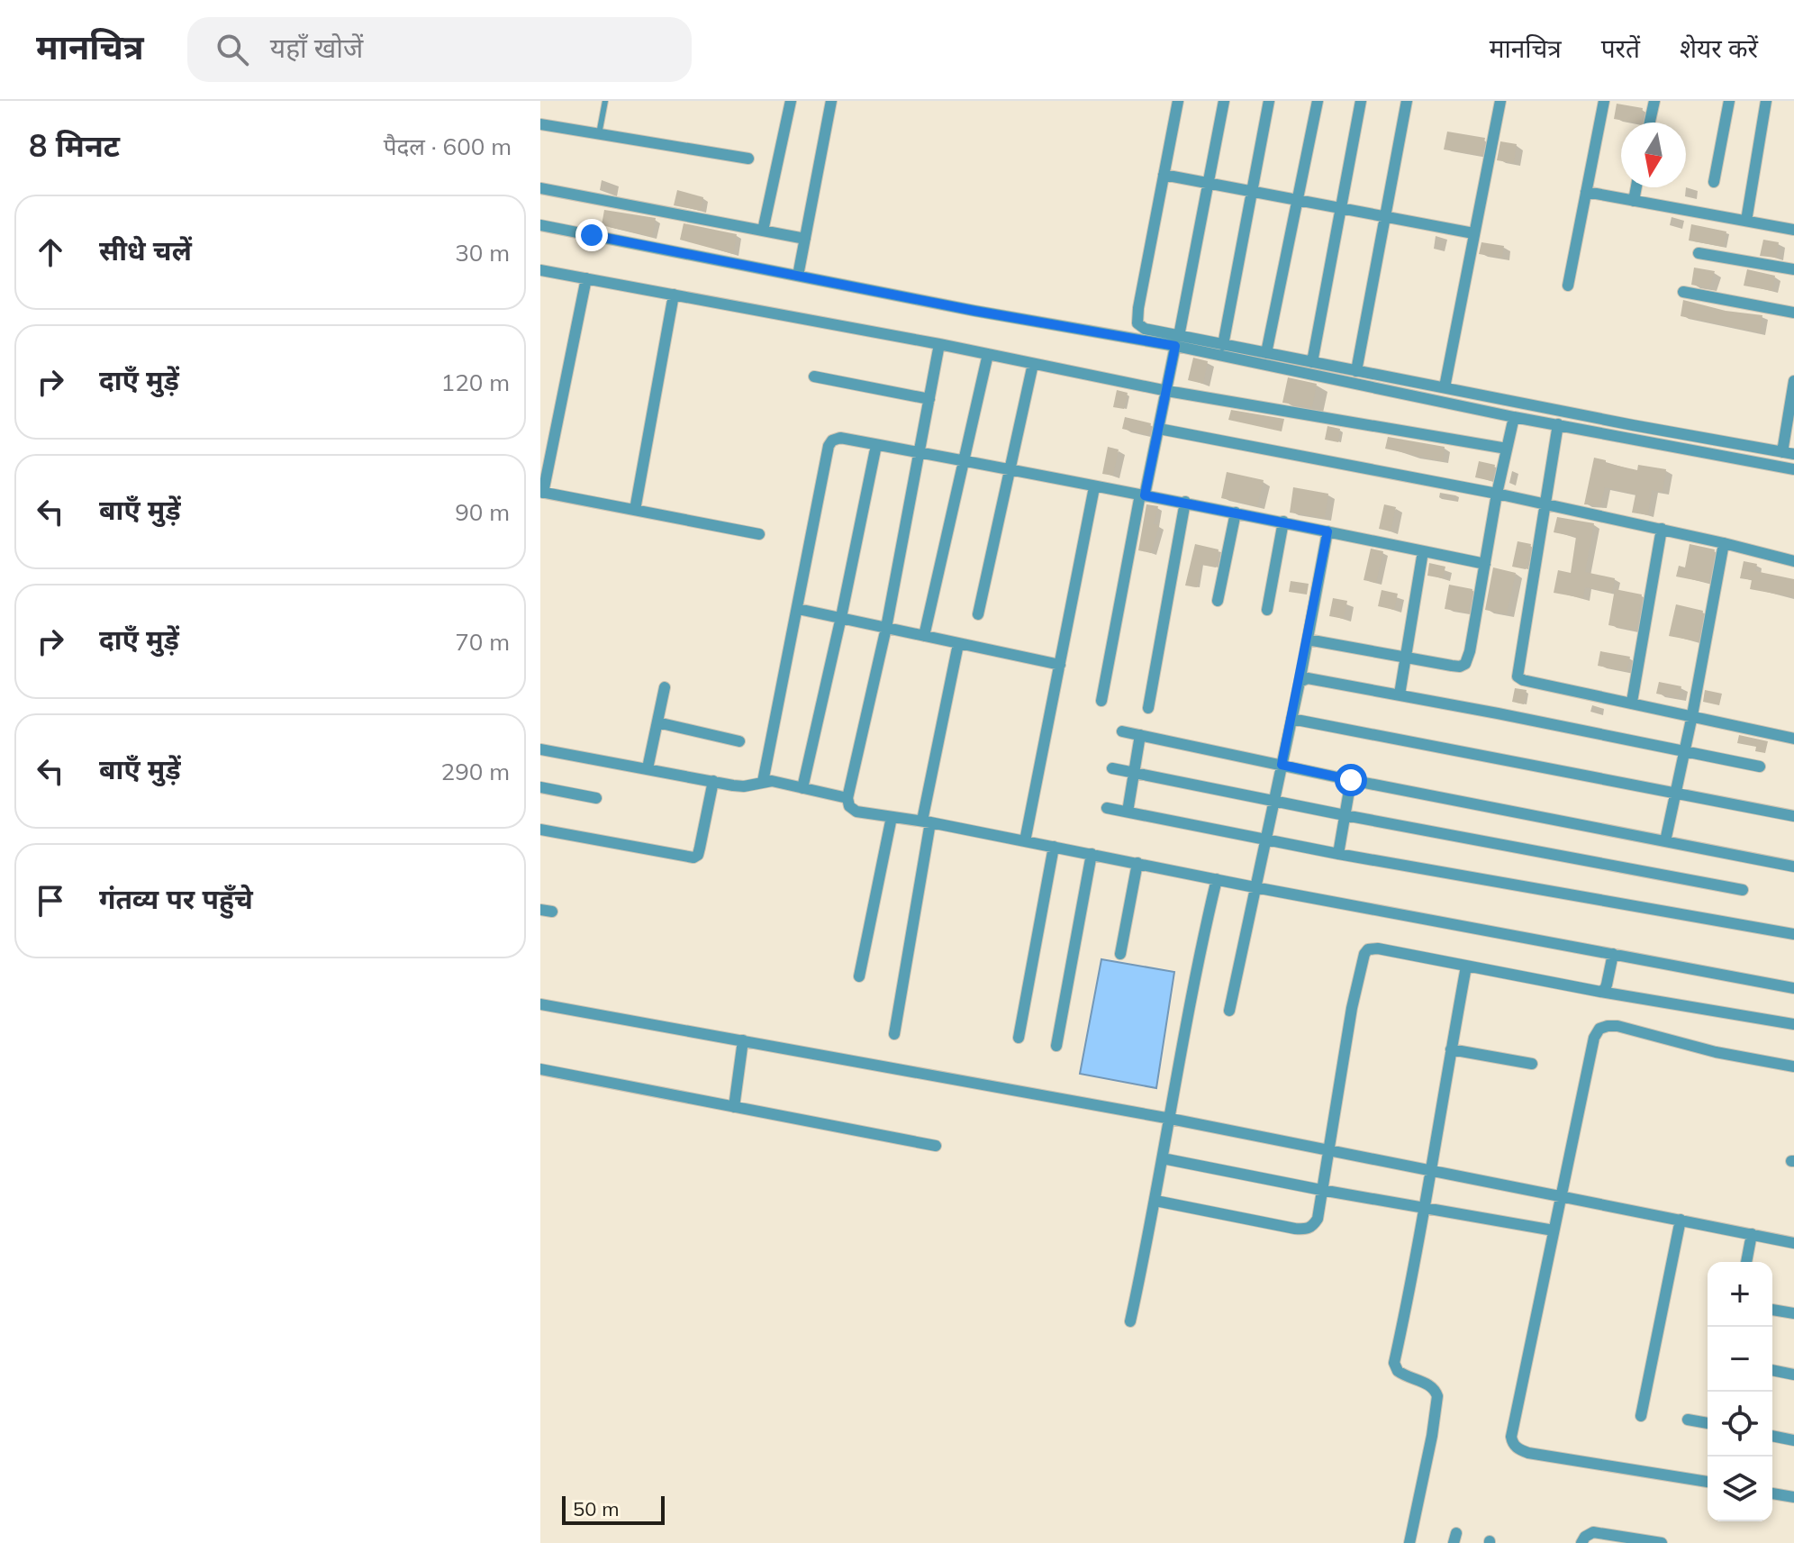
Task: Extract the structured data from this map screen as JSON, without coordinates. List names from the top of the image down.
{
  "scale_bar": "50 m",
  "north": "bottom",
  "page": {
    "header": "मानचित्र",
    "search": "यहाँ खोजें",
    "nav": ["मानचित्र", "परतें", "शेयर करें"],
    "heading": ["8 मिनट", "पैदल · 600 m"],
    "list": [
      ["सीधे चलें", "30 m"],
      ["दाएँ मुड़ें", "120 m"],
      ["बाएँ मुड़ें", "90 m"],
      ["दाएँ मुड़ें", "70 m"],
      ["बाएँ मुड़ें", "290 m"],
      "गंतव्य पर पहुँचे"
    ],
    "map_buttons": ["+", "−"],
    "scale": "50 m"
  }
}
